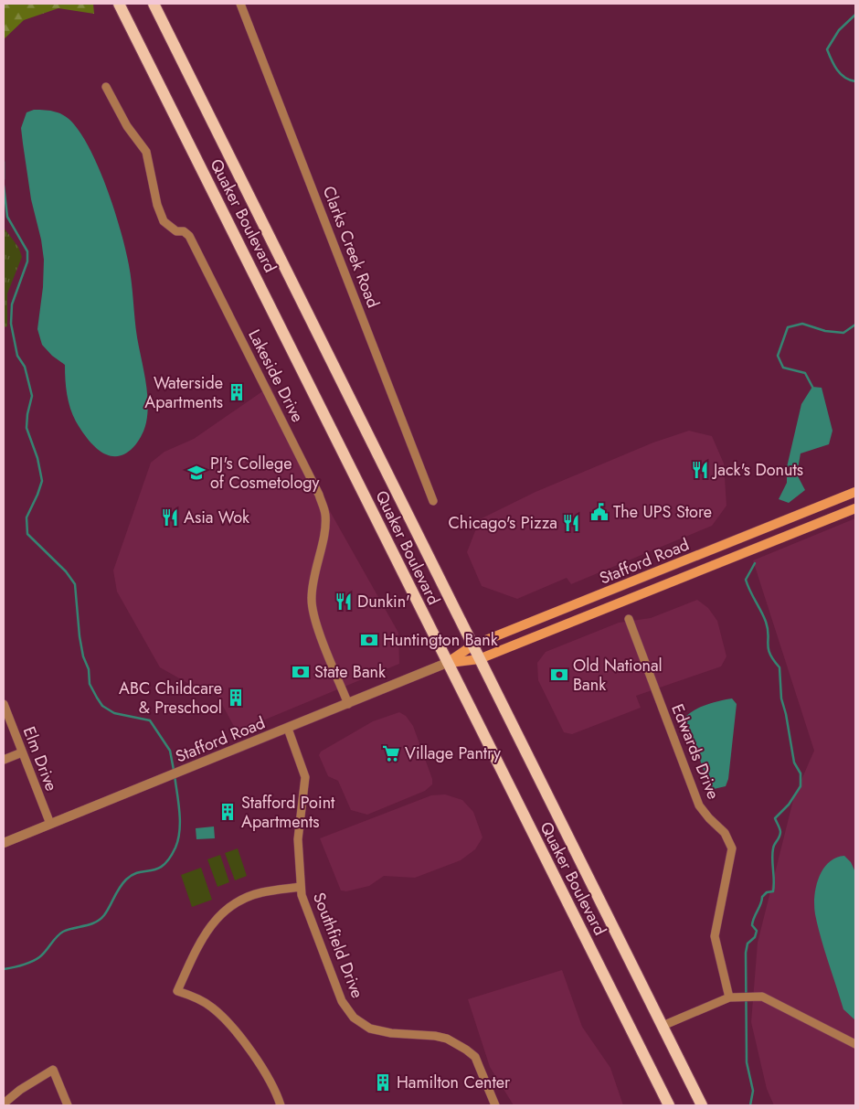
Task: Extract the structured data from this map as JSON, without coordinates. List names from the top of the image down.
{
  "streets": {
    "main road": ["Quaker Boulevard", "Stafford Road"],
    "street": [
      "Clarks Creek Road",
      "Lakeside Drive",
      "Edwards Drive",
      "Elm Drive",
      "Southfield Drive"
    ]
  },
  "crossings": [
    ["Quaker Boulevard", "Stafford Road"],
    ["Lakeside Drive", "Stafford Road"],
    ["Stafford Road", "Elm Drive"],
    ["Stafford Road", "Southfield Drive"]
  ],
  "places": {
    "building": [
      "Waterside Apartments",
      "ABC Childcare & Preschool",
      "Stafford Point Apartments",
      "Hamilton Center"
    ],
    "restaurant": [
      "Jack's Donuts",
      "Asia Wok",
      "Chicago's Pizza",
      "Dunkin'"
    ],
    "school or university": ["PJ's College of Cosmetology"],
    "public building": ["The UPS Store"],
    "bank": ["Huntington Bank", "State Bank", "Old National Bank"],
    "supermarket": ["Village Pantry"]
  }
}
